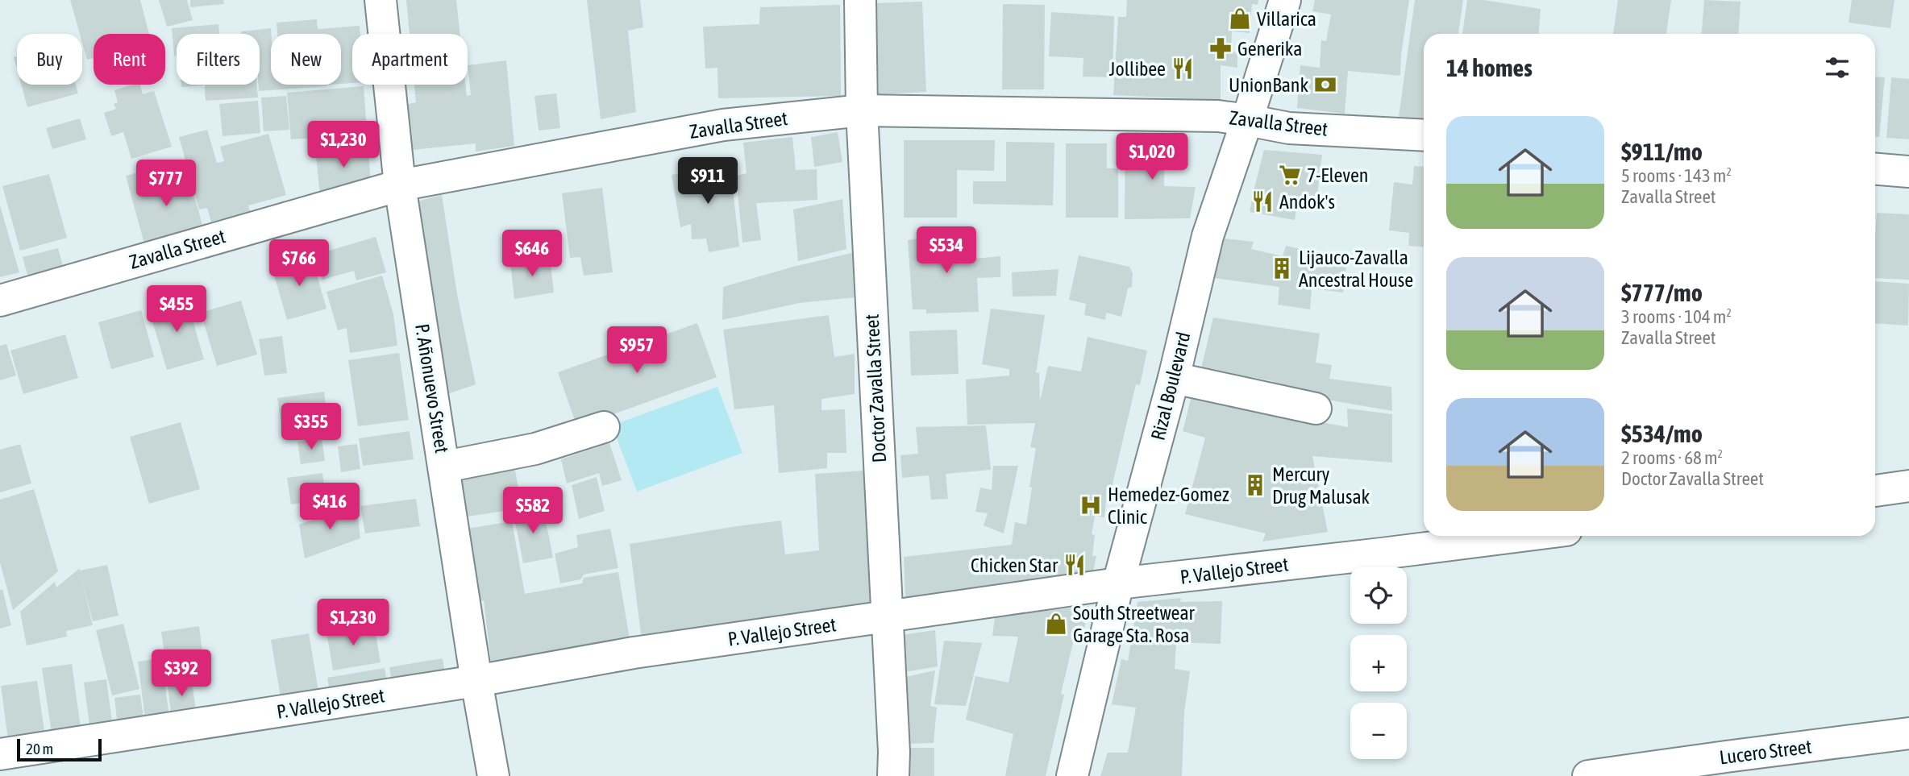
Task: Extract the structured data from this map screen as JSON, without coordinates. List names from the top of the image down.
{
  "streets": {
    "street": [
      "Zavalla Street",
      "Rizal Boulevard",
      "P. Añonuevo Street",
      "Doctor Zavalla Street",
      "P. Vallejo Street",
      "Lucero Street"
    ]
  },
  "crossings": [
    ["Zavalla Street", "Rizal Boulevard"],
    ["Zavalla Street", "P. Añonuevo Street"],
    ["Zavalla Street", "Doctor Zavalla Street"],
    ["Rizal Boulevard", "P. Vallejo Street"],
    ["P. Añonuevo Street", "P. Vallejo Street"],
    ["Doctor Zavalla Street", "P. Vallejo Street"]
  ],
  "places": {
    "shop": ["Villarica", "South Streetwear Garage Sta. Rosa"],
    "pharmacy": ["Generika"],
    "restaurant": ["Jollibee", "Andok's", "Chicken Star"],
    "bank": ["UnionBank"],
    "supermarket": ["7-Eleven"],
    "building": ["Lijauco-Zavalla Ancestral House", "Mercury Drug Malusak"],
    "hospital": ["Hemedez-Gomez Clinic"]
  },
  "scale_bar": "20 m",
  "page": {
    "chip": [
      "Buy",
      "Rent",
      "Filters",
      "New",
      "Apartment"
    ],
    "heading": "14 homes",
    "list": [
      {
        "name": "$911/mo",
        "note": "5 rooms · 143 m² · Zavalla Street"
      },
      {
        "name": "$777/mo",
        "note": "3 rooms · 104 m² · Zavalla Street"
      },
      {
        "name": "$534/mo",
        "note": "2 rooms · 68 m² · Doctor Zavalla Street"
      }
    ],
    "price": [
      "$1,230",
      "$1,020",
      "$911",
      "$777",
      "$534",
      "$646",
      "$766",
      "$455",
      "$957",
      "$355",
      "$416",
      "$582",
      "$1,230",
      "$392"
    ],
    "map_buttons": ["+", "−"],
    "scale": "20 m"
  }
}
